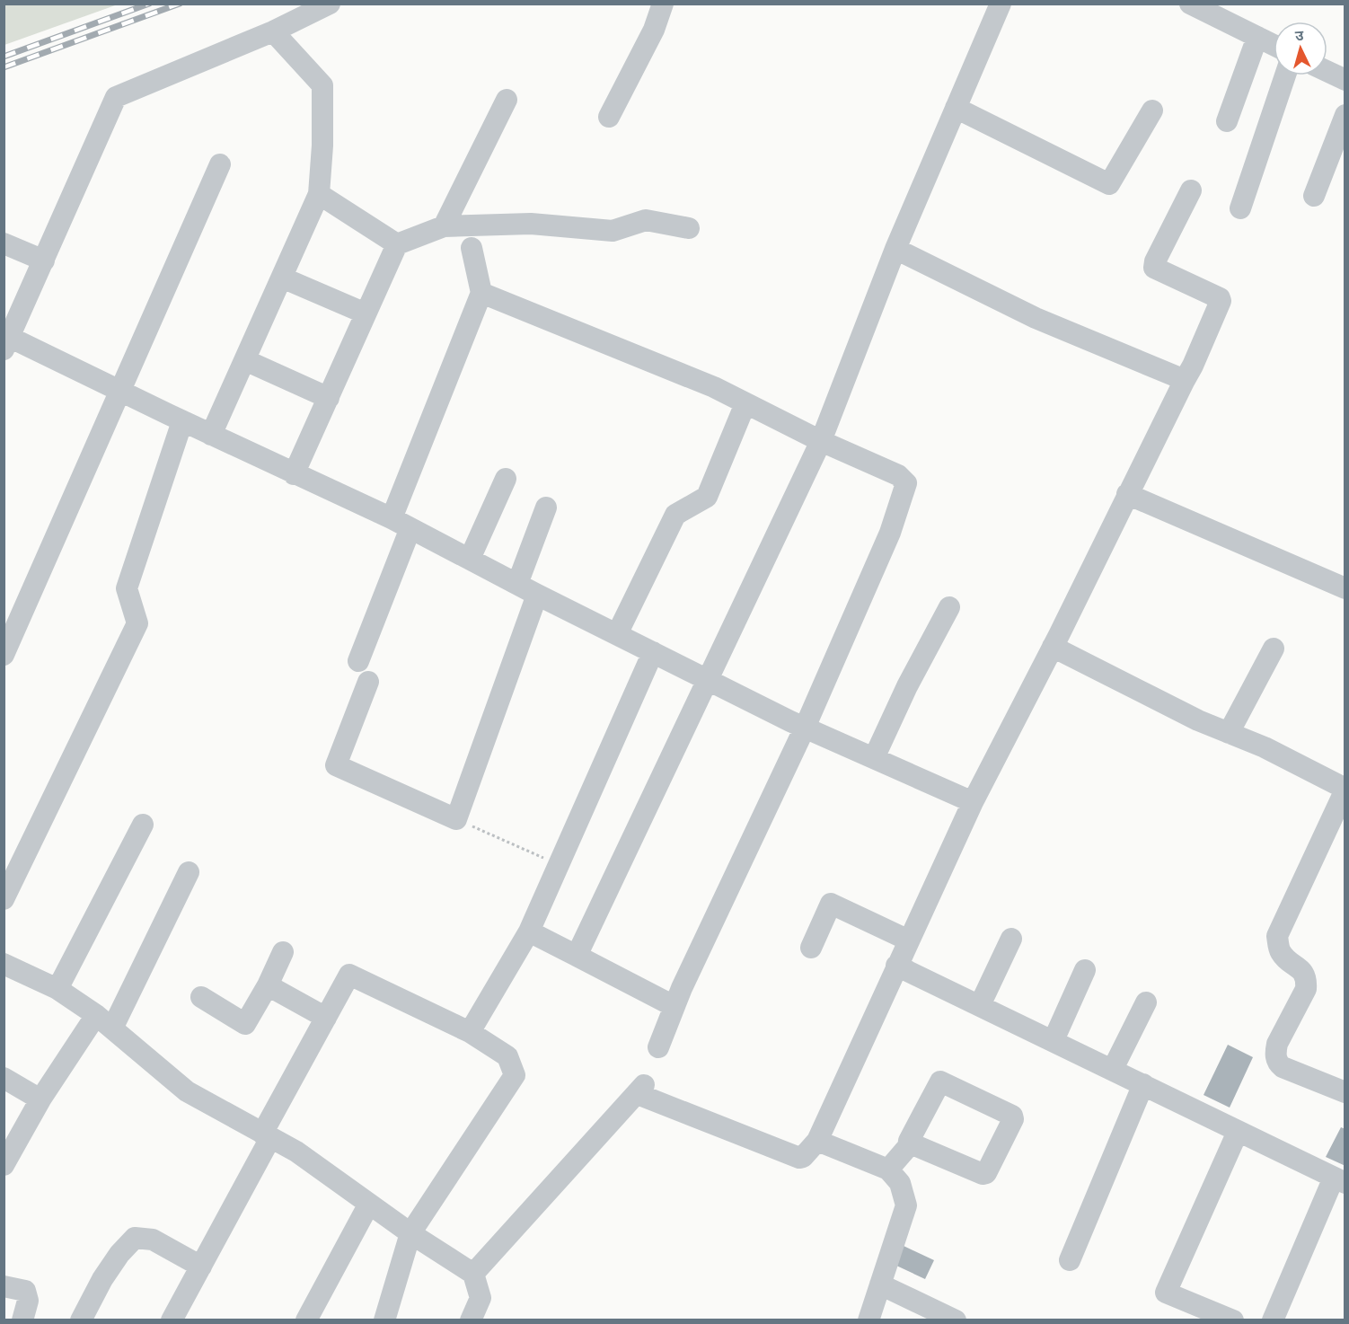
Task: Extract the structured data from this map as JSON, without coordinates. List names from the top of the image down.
{
  "north": "top"
}
